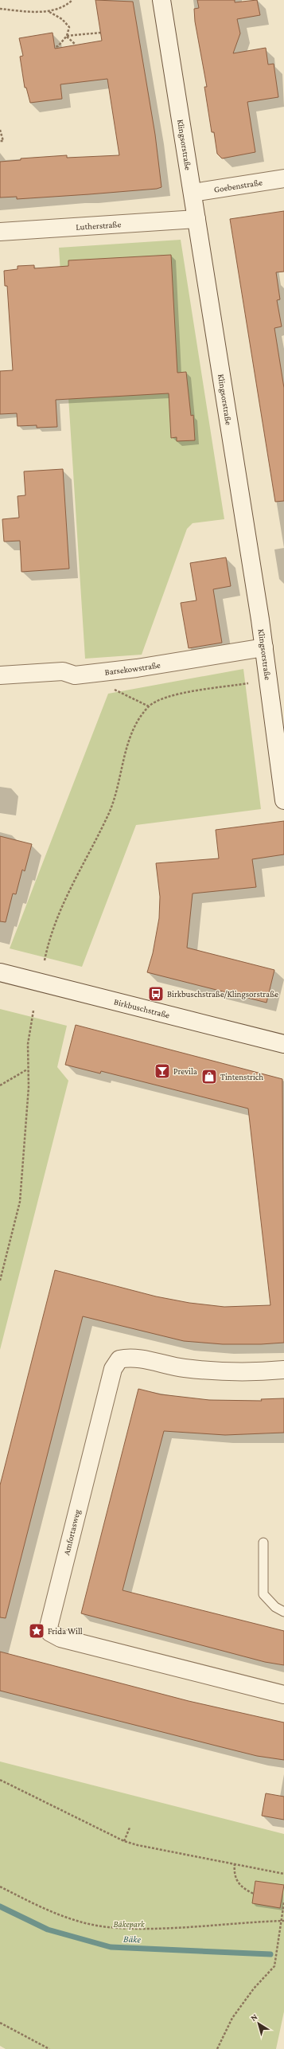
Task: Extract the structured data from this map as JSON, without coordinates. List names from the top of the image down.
{
  "streets": {
    "street": [
      "Klingsorstraße",
      "Goebenstraße",
      "Lutherstraße",
      "Barsekowstraße",
      "Birkbuschstraße",
      "Amfortasweg"
    ]
  },
  "crossings": [
    ["Klingsorstraße", "Goebenstraße"],
    ["Klingsorstraße", "Lutherstraße"],
    ["Klingsorstraße", "Barsekowstraße"]
  ],
  "water": ["Bäke"],
  "parks": ["Bäkepark"],
  "places": {
    "bus stop": ["Birkbuschstraße/Klingsorstraße"],
    "bar": ["Previla"],
    "shop": ["Tintenstrich"],
    "place": ["Frida Will"]
  },
  "north": "top left"
}
